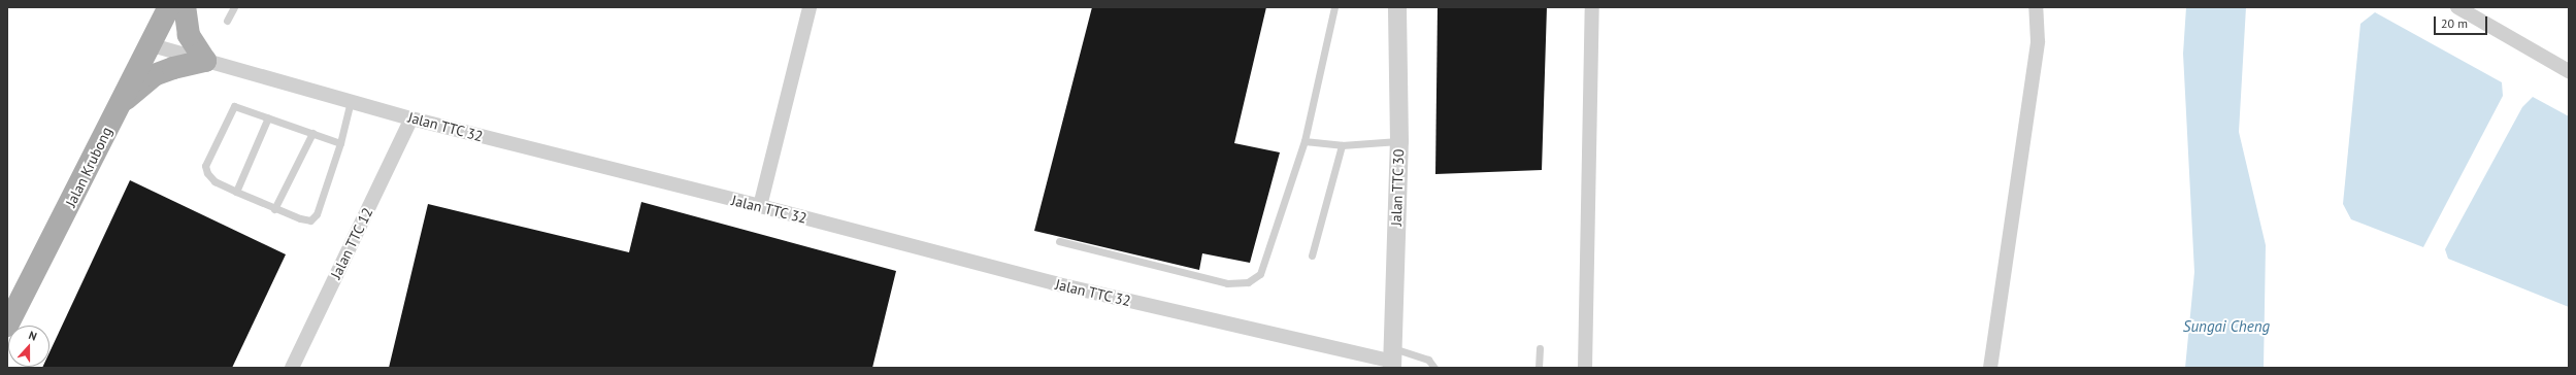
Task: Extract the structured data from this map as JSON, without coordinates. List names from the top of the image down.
{
  "streets": {
    "main road": ["Jalan Krubong"],
    "street": ["Jalan TTC 32", "Jalan TTC 30", "Jalan TTC 12"]
  },
  "crossings": [
    ["Jalan TTC 32", "Jalan Krubong"],
    ["Jalan TTC 32", "Jalan TTC 30"],
    ["Jalan TTC 32", "Jalan TTC 12"]
  ],
  "water": ["Sungai Cheng"],
  "scale_bar": "20 m",
  "north": "top"
}
